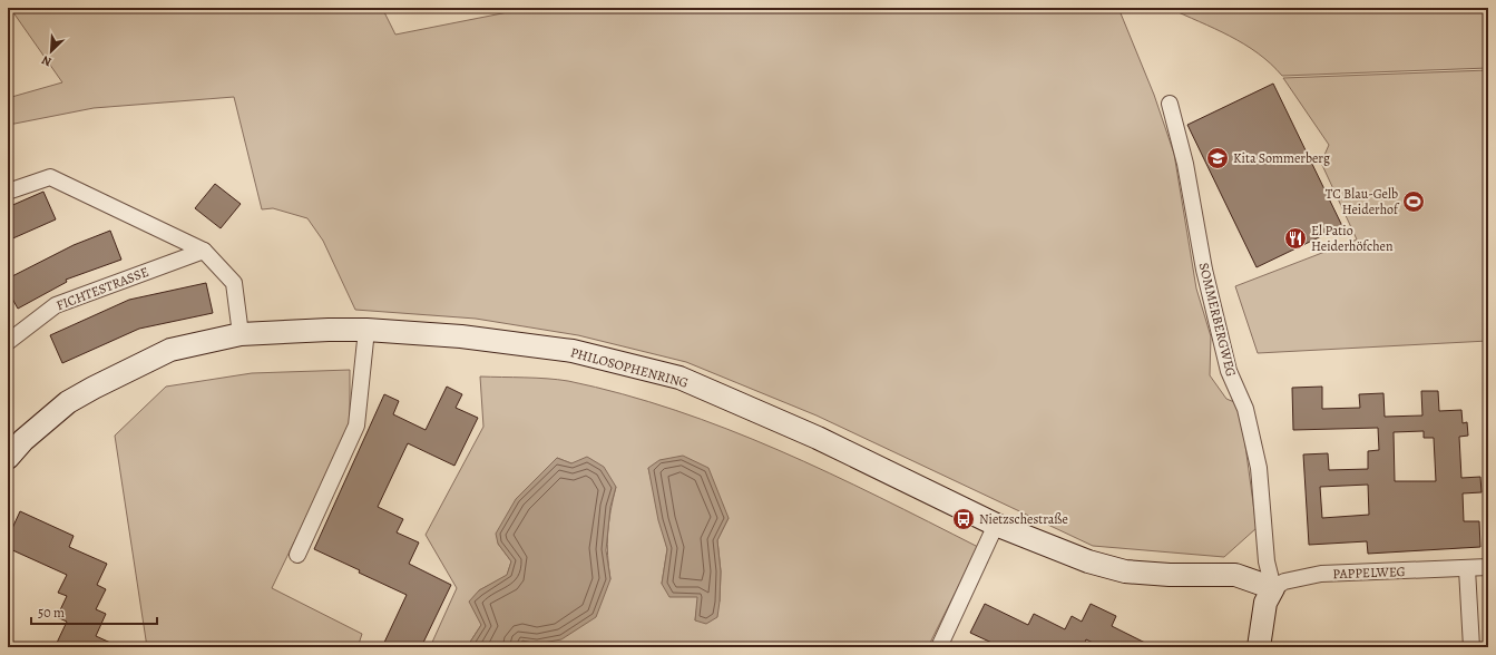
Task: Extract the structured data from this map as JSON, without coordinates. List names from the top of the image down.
{
  "streets": {
    "street": [
      "FICHTESTRASSE",
      "SOMMERBERGWEG",
      "PHILOSOPHENRING",
      "PAPPELWEG"
    ]
  },
  "crossings": [
    ["SOMMERBERGWEG", "PHILOSOPHENRING"],
    ["SOMMERBERGWEG", "PAPPELWEG"],
    ["PHILOSOPHENRING", "PAPPELWEG"]
  ],
  "places": {
    "school or university": ["Kita Sommerberg"],
    "sports": ["TC Blau-Gelb Heiderhof"],
    "restaurant": ["El Patio Heiderhöfchen"],
    "bus stop": ["Nietzschestraße"]
  },
  "scale_bar": "50 m",
  "north": "bottom left"
}
